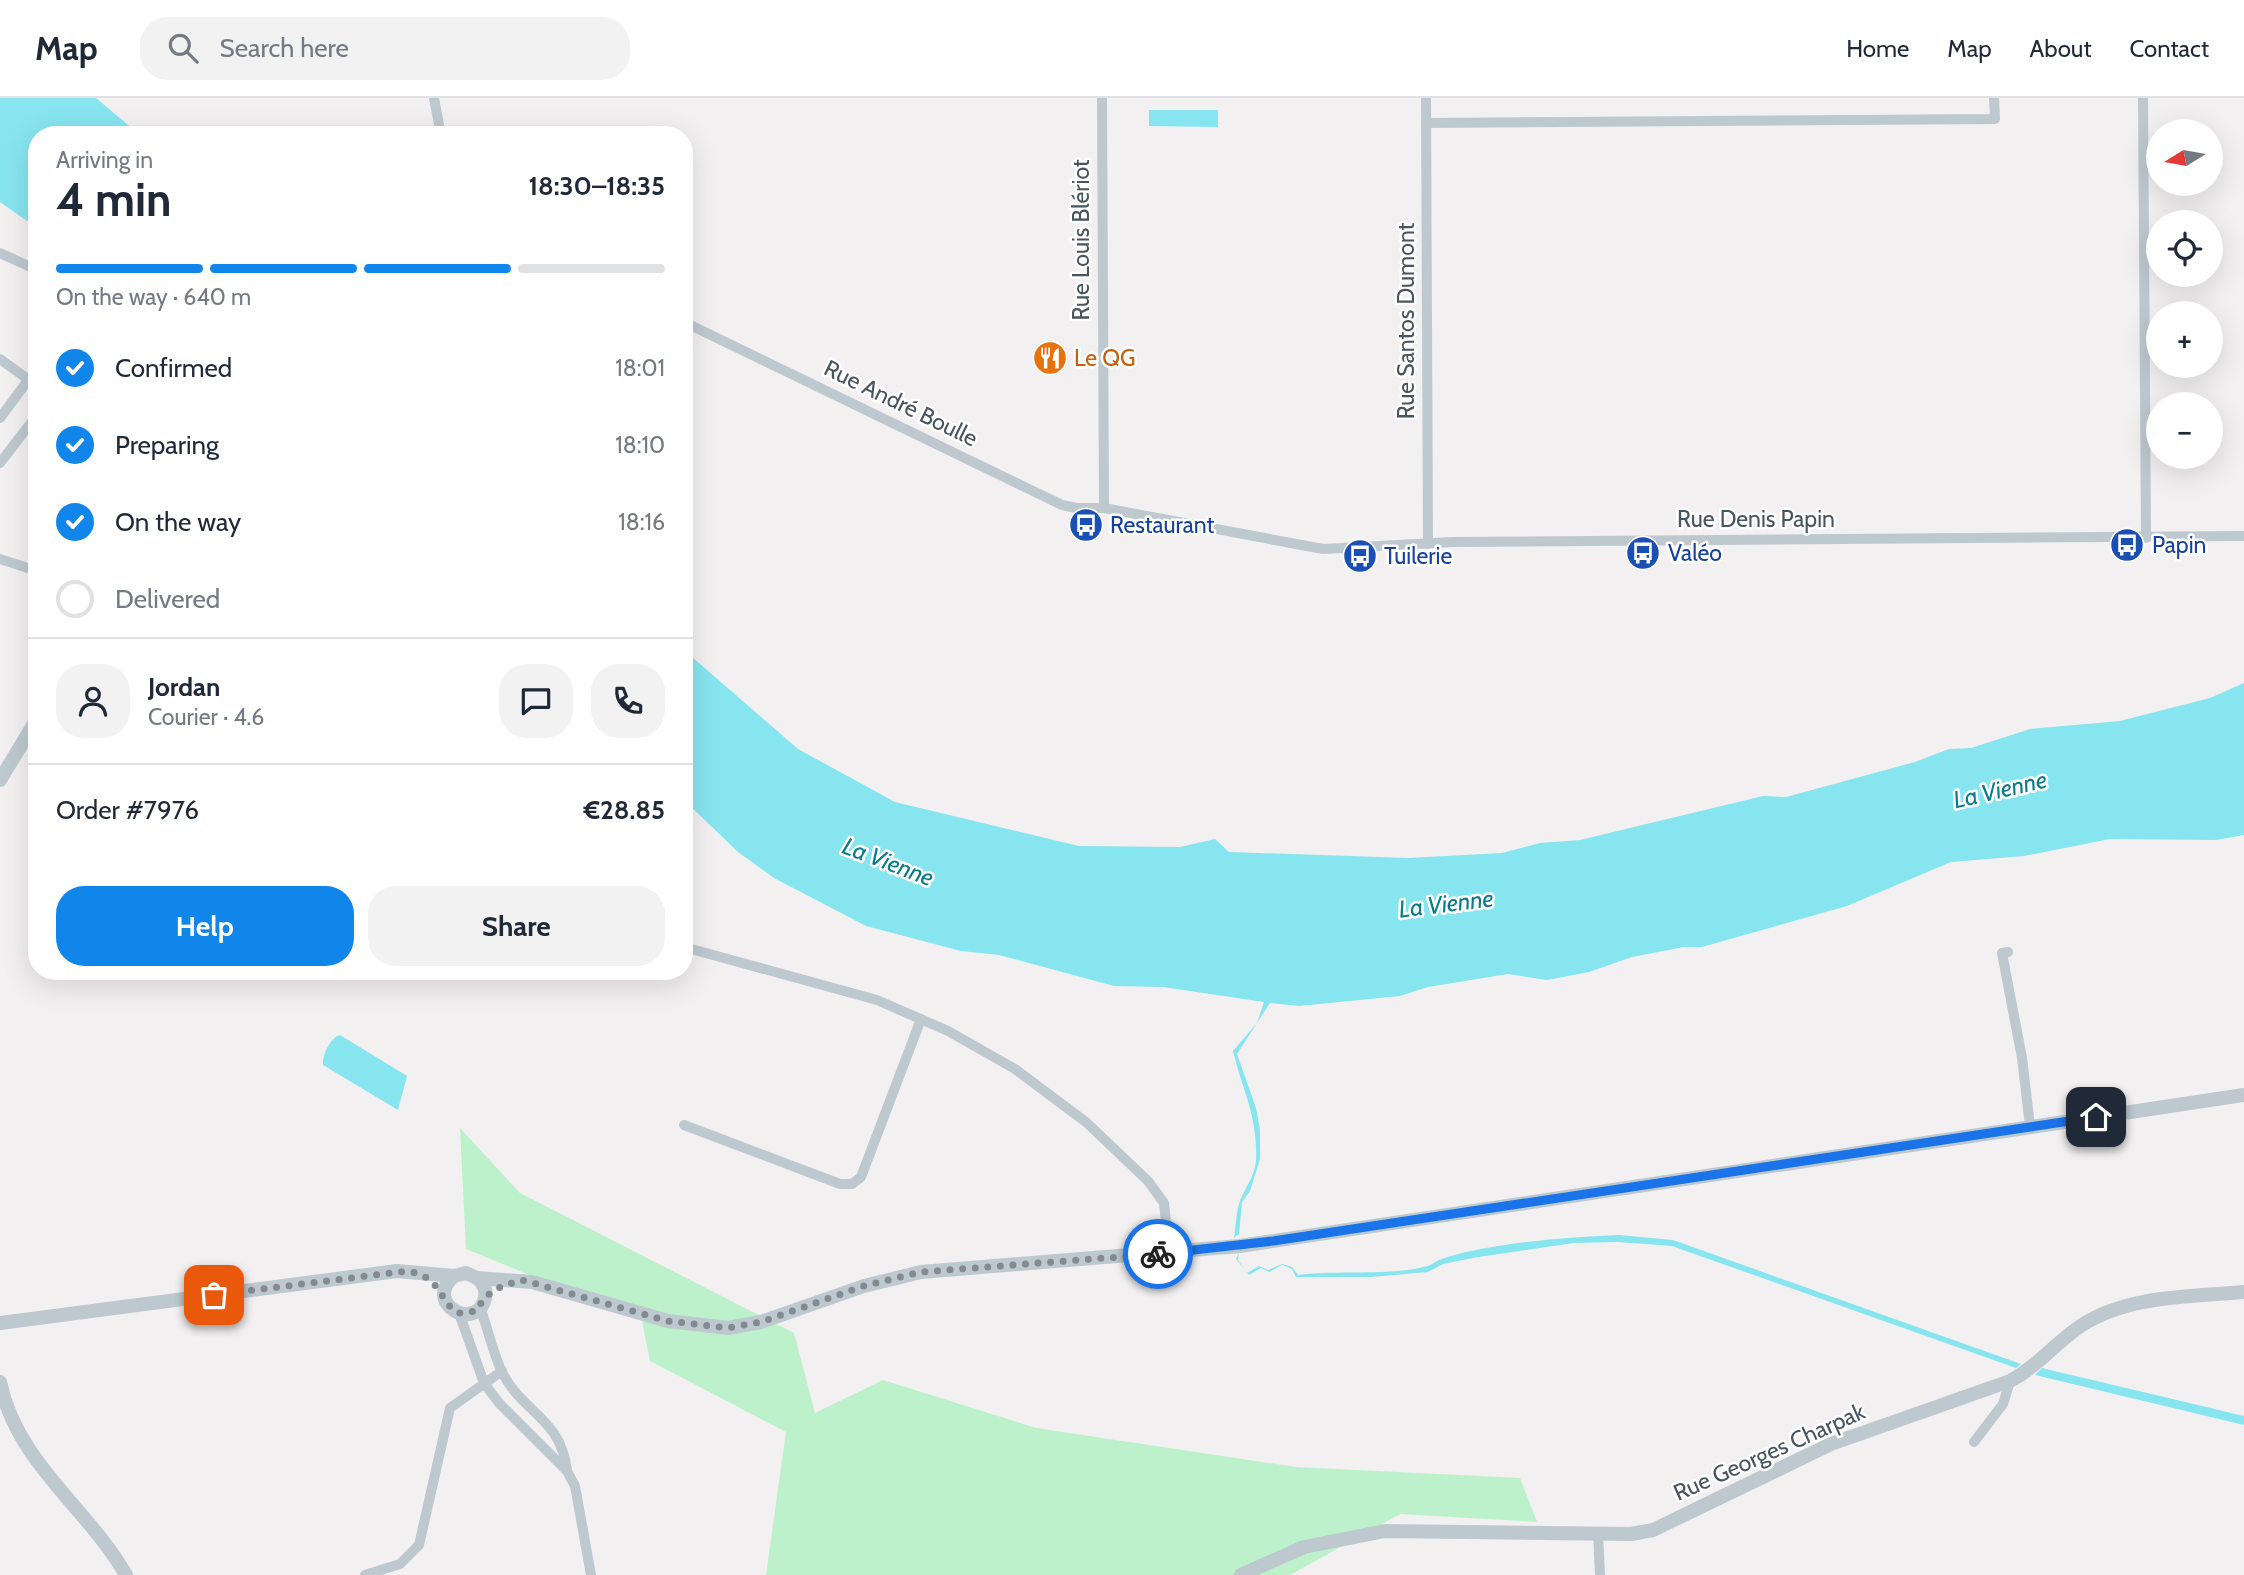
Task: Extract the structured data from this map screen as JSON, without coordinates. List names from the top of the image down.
{
  "streets": {
    "street": [
      "Rue Louis Blériot",
      "Rue Santos Dumont",
      "Rue André Boulle",
      "Rue Denis Papin",
      "Rue Georges Charpak"
    ]
  },
  "crossings": [
    ["Rue Louis Blériot", "Rue André Boulle"],
    ["Rue Louis Blériot", "Rue Denis Papin"],
    ["Rue Santos Dumont", "Rue Denis Papin"],
    ["Rue André Boulle", "Rue Denis Papin"]
  ],
  "water": ["La Vienne"],
  "places": {
    "restaurant": ["Le QG"],
    "bus stop": [
      "Restaurant",
      "Papin",
      "Valéo",
      "Tuilerie"
    ]
  },
  "north": "left",
  "page": {
    "header": "Map",
    "search": "Search here",
    "nav": [
      "Home",
      "Map",
      "About",
      "Contact"
    ],
    "map_buttons": ["+", "−"],
    "heading": ["4 min", "Arriving in", "18:30–18:35"],
    "panel": [
      "Jordan",
      "Courier · 4.6",
      "Order #7976",
      "€28.85"
    ],
    "bar": "On the way · 640 m",
    "list": [
      ["Confirmed", "18:01"],
      ["Preparing", "18:10"],
      ["On the way", "18:16"],
      "Delivered"
    ],
    "buttons": ["Help", "Share"]
  }
}
